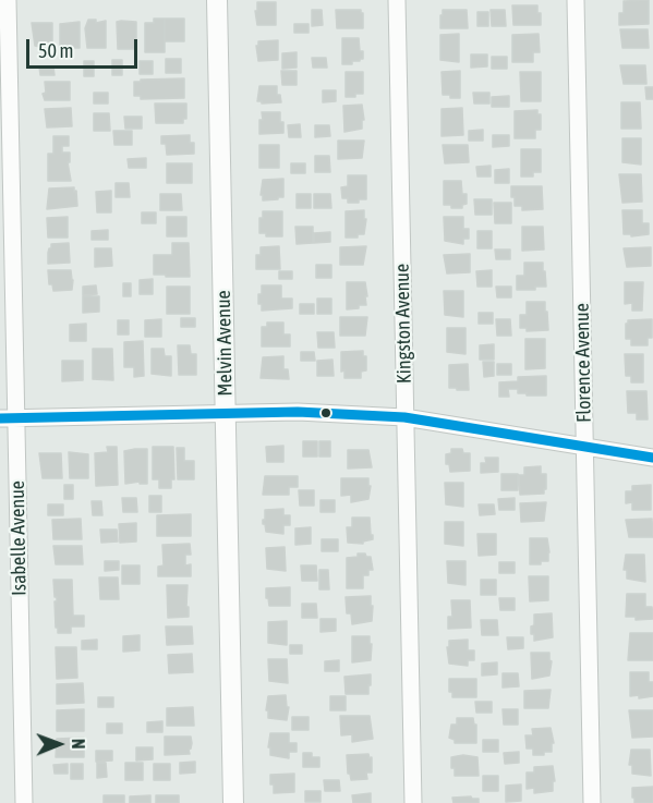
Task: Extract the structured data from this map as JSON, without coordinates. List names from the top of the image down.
{
  "streets": {
    "street": [
      "Kingston Avenue",
      "Melvin Avenue",
      "Florence Avenue",
      "Isabelle Avenue"
    ]
  },
  "scale_bar": "50 m",
  "north": "right"
}
